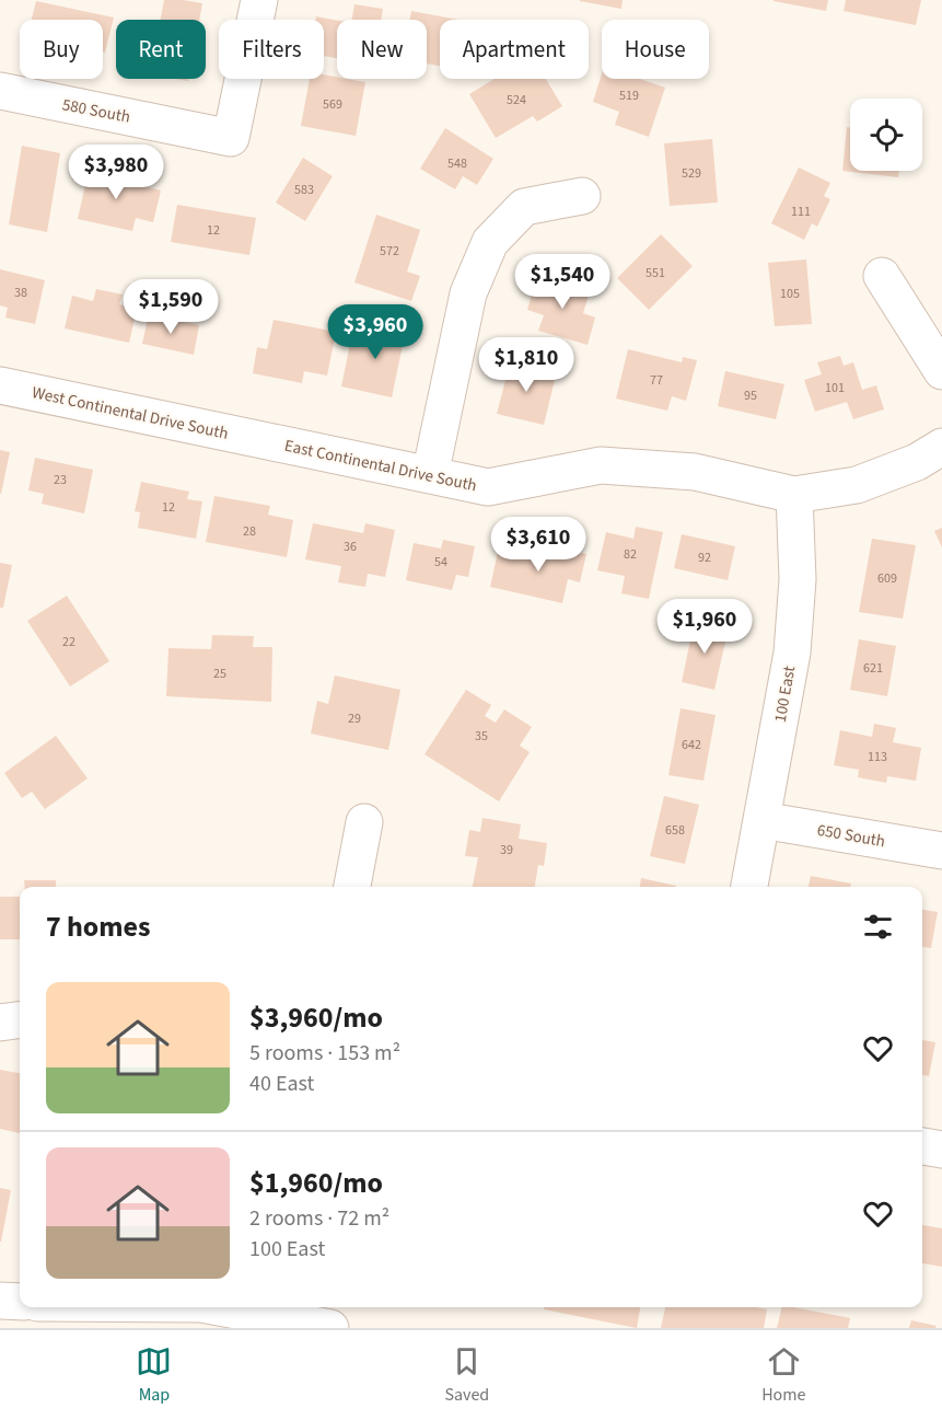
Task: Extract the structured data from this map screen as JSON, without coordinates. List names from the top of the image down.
{
  "streets": {
    "street": [
      "580 South",
      "West Continental Drive South",
      "East Continental Drive South",
      "100 East",
      "650 South"
    ]
  },
  "crossings": [
    ["West Continental Drive South", "East Continental Drive South"],
    ["East Continental Drive South", "100 East"],
    ["100 East", "650 South"]
  ],
  "house_numbers": [
    "519",
    "524",
    "569",
    "548",
    "529",
    "583",
    "111",
    "12",
    "572",
    "551",
    "38",
    "105",
    "77",
    "101",
    "95",
    "23",
    "12",
    "28",
    "36",
    "82",
    "92",
    "54",
    "609",
    "22",
    "621",
    "25",
    "29",
    "35",
    "642",
    "113",
    "658",
    "39"
  ],
  "page": {
    "chip": [
      "Buy",
      "Rent",
      "Filters",
      "New",
      "Apartment",
      "House"
    ],
    "price": [
      "$3,980",
      "$1,540",
      "$1,590",
      "$3,960",
      "$1,810",
      "$3,610",
      "$1,960"
    ],
    "heading": "7 homes",
    "list": [
      {
        "name": "$3,960/mo",
        "note": "5 rooms · 153 m² · 40 East"
      },
      {
        "name": "$1,960/mo",
        "note": "2 rooms · 72 m² · 100 East"
      }
    ],
    "tabs": ["Map", "Saved", "Home"]
  }
}
